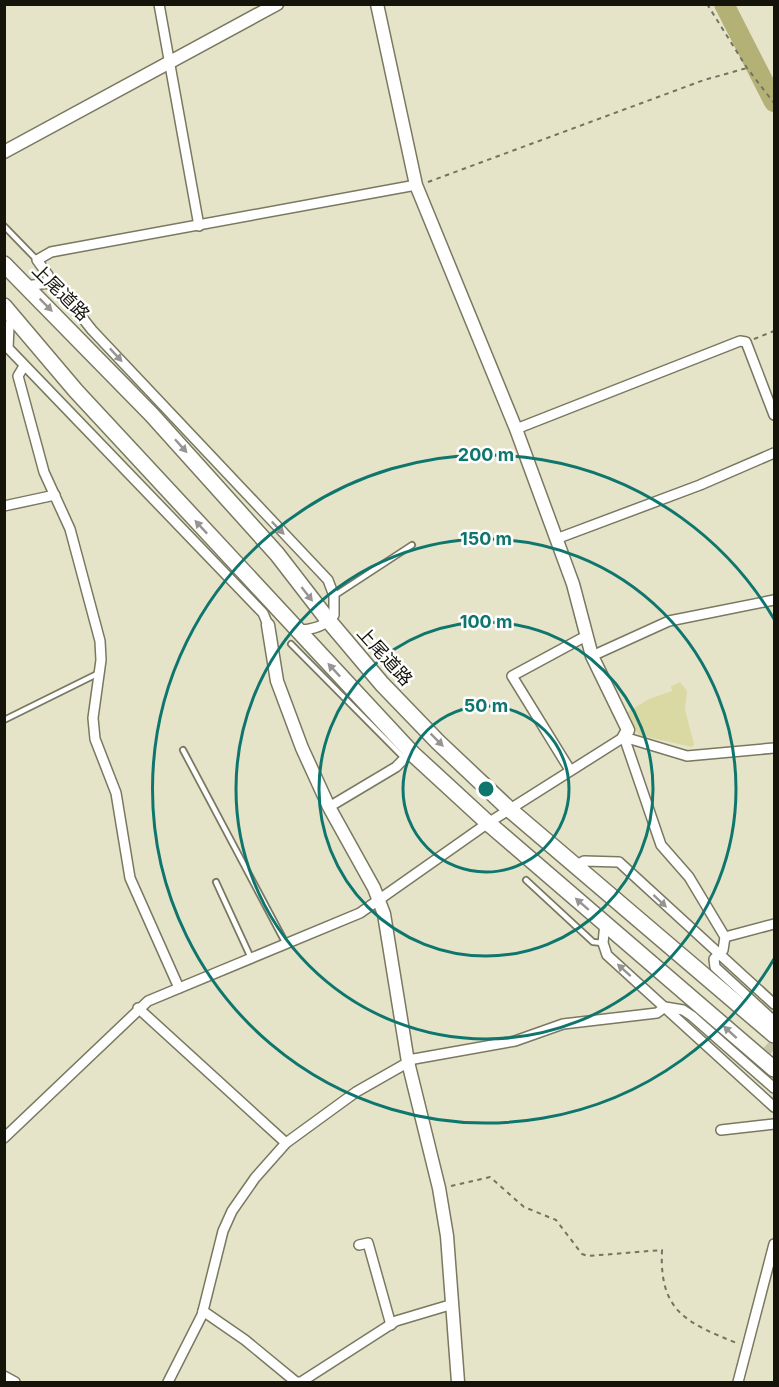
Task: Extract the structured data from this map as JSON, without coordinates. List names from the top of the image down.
{
  "streets": {
    "highway": ["上尾道路"]
  },
  "rings": [
    "200 m",
    "150 m",
    "100 m",
    "50 m"
  ]
}
